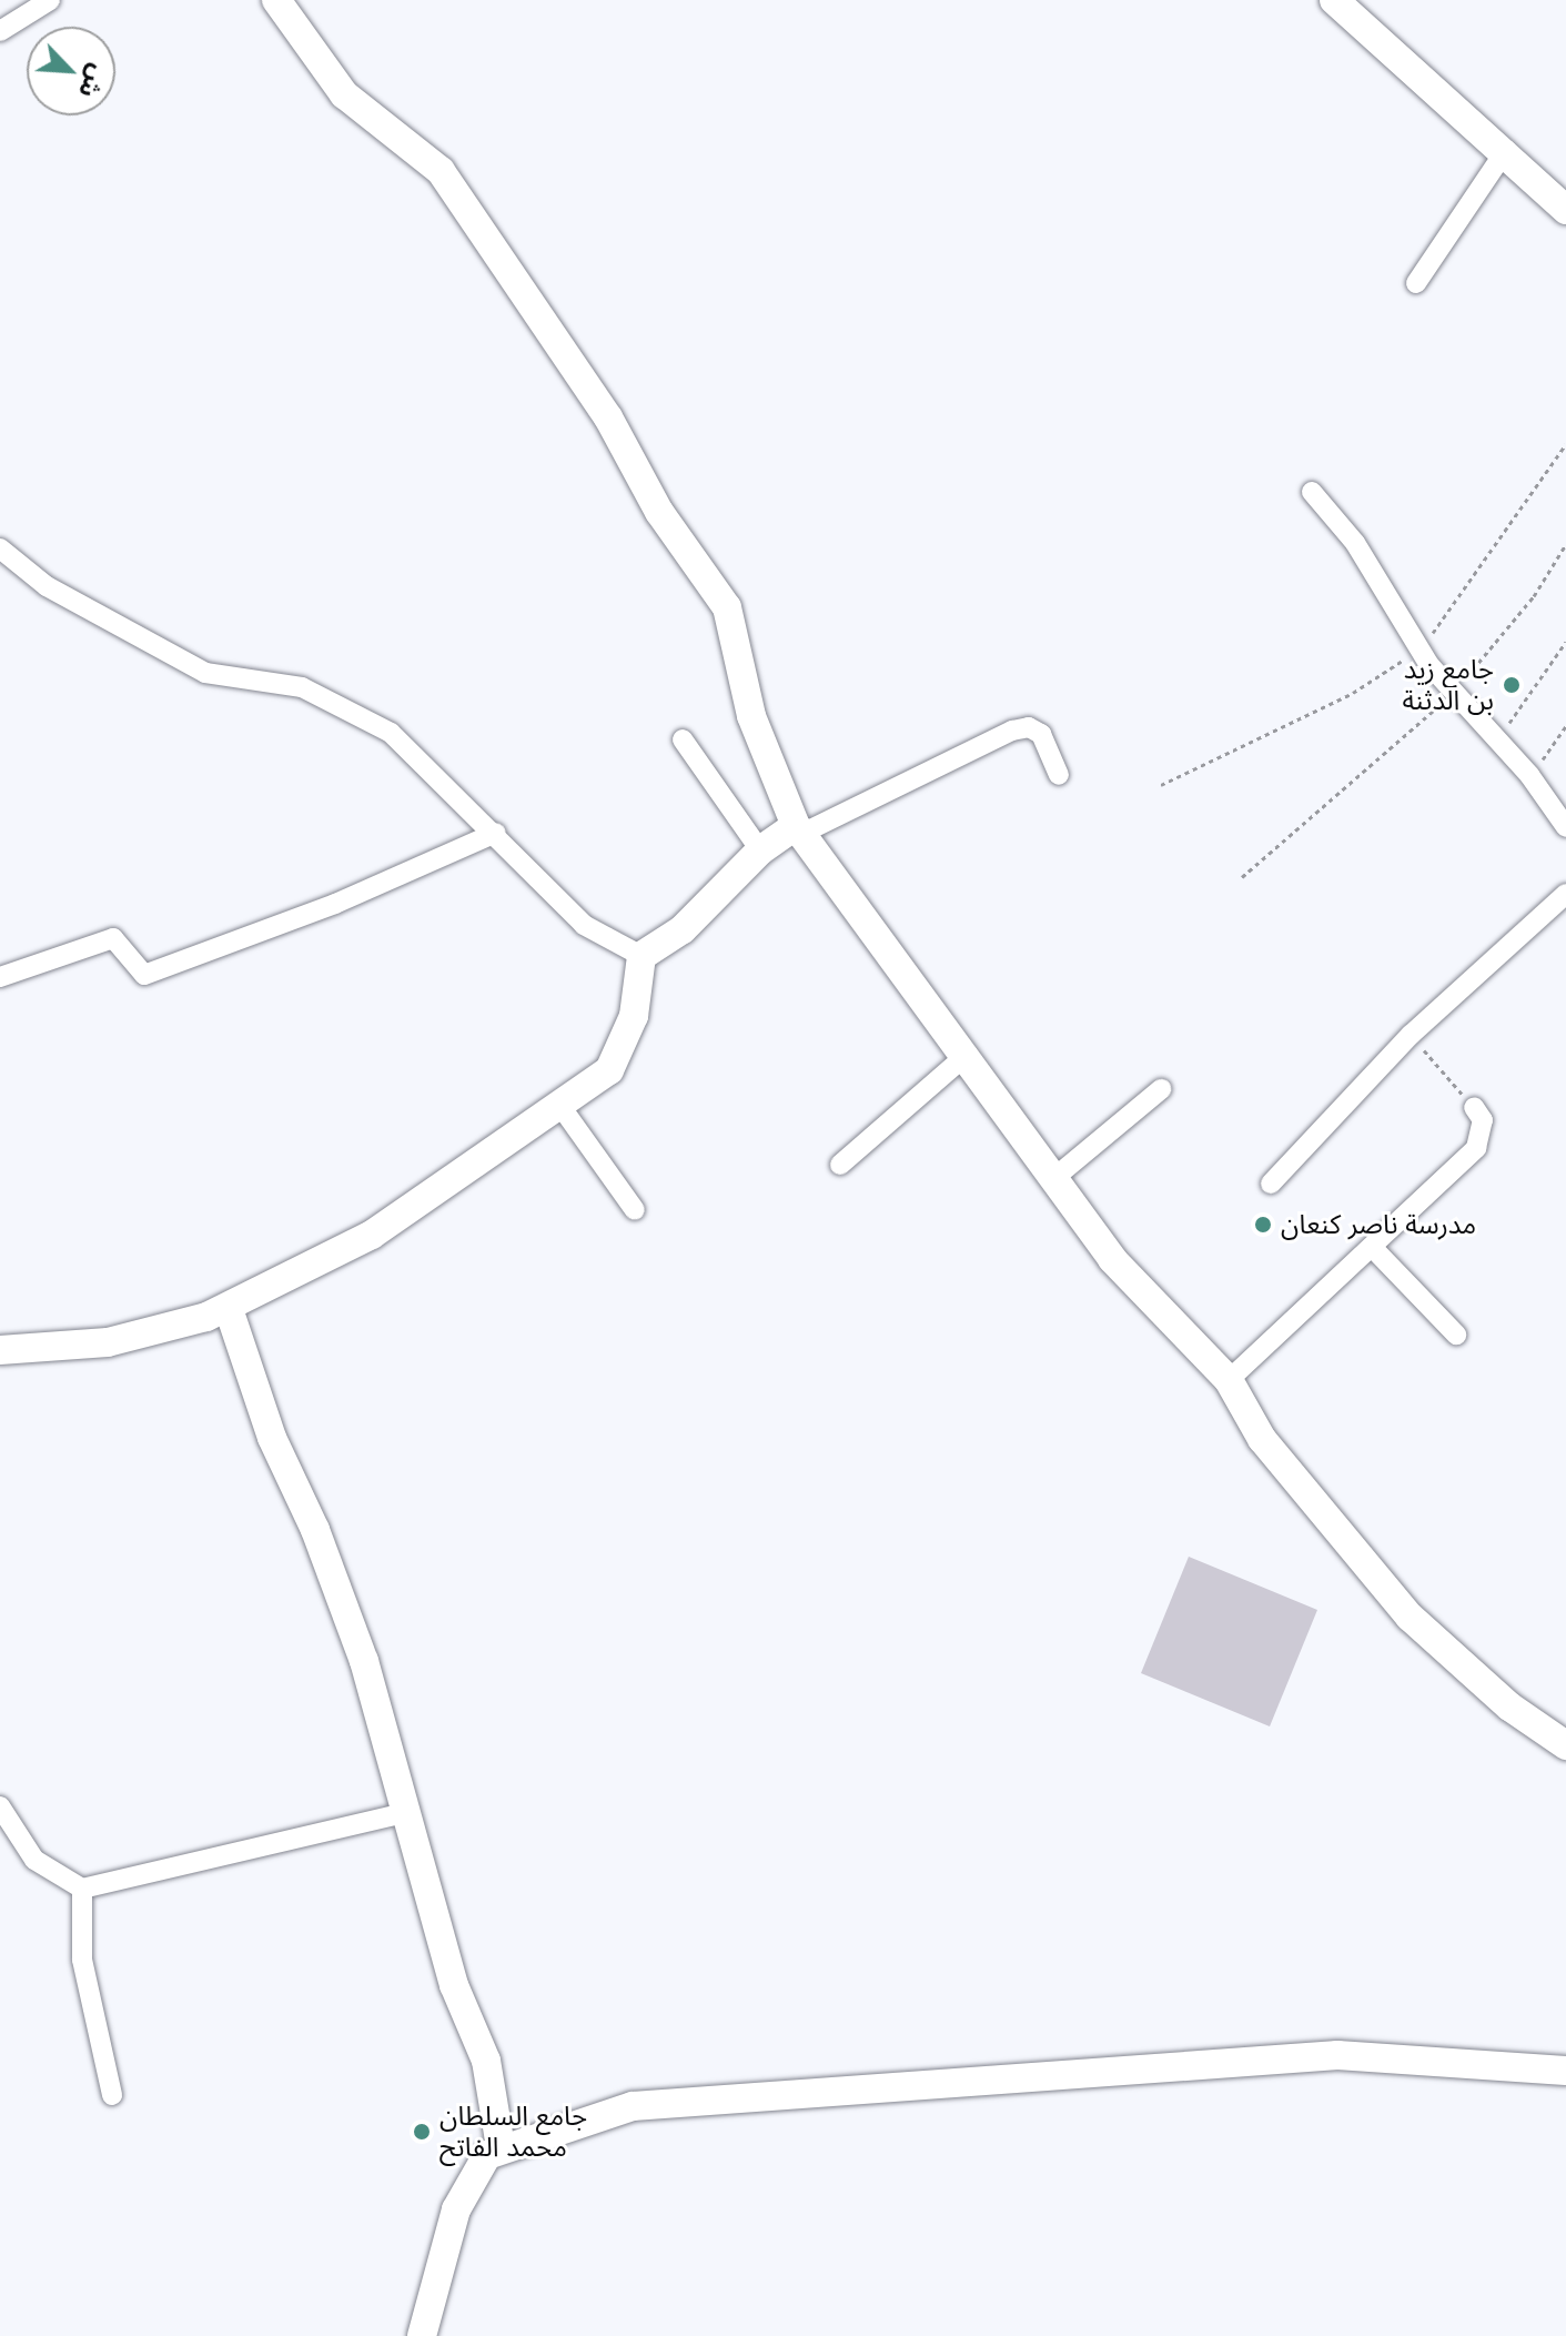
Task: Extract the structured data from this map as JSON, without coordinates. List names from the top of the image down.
{
  "places": ["جامع زيد بن الدثنة", "مدرسة ناصر كنعان", "جامع السلطان محمد الفاتح"],
  "north": "bottom right"
}
